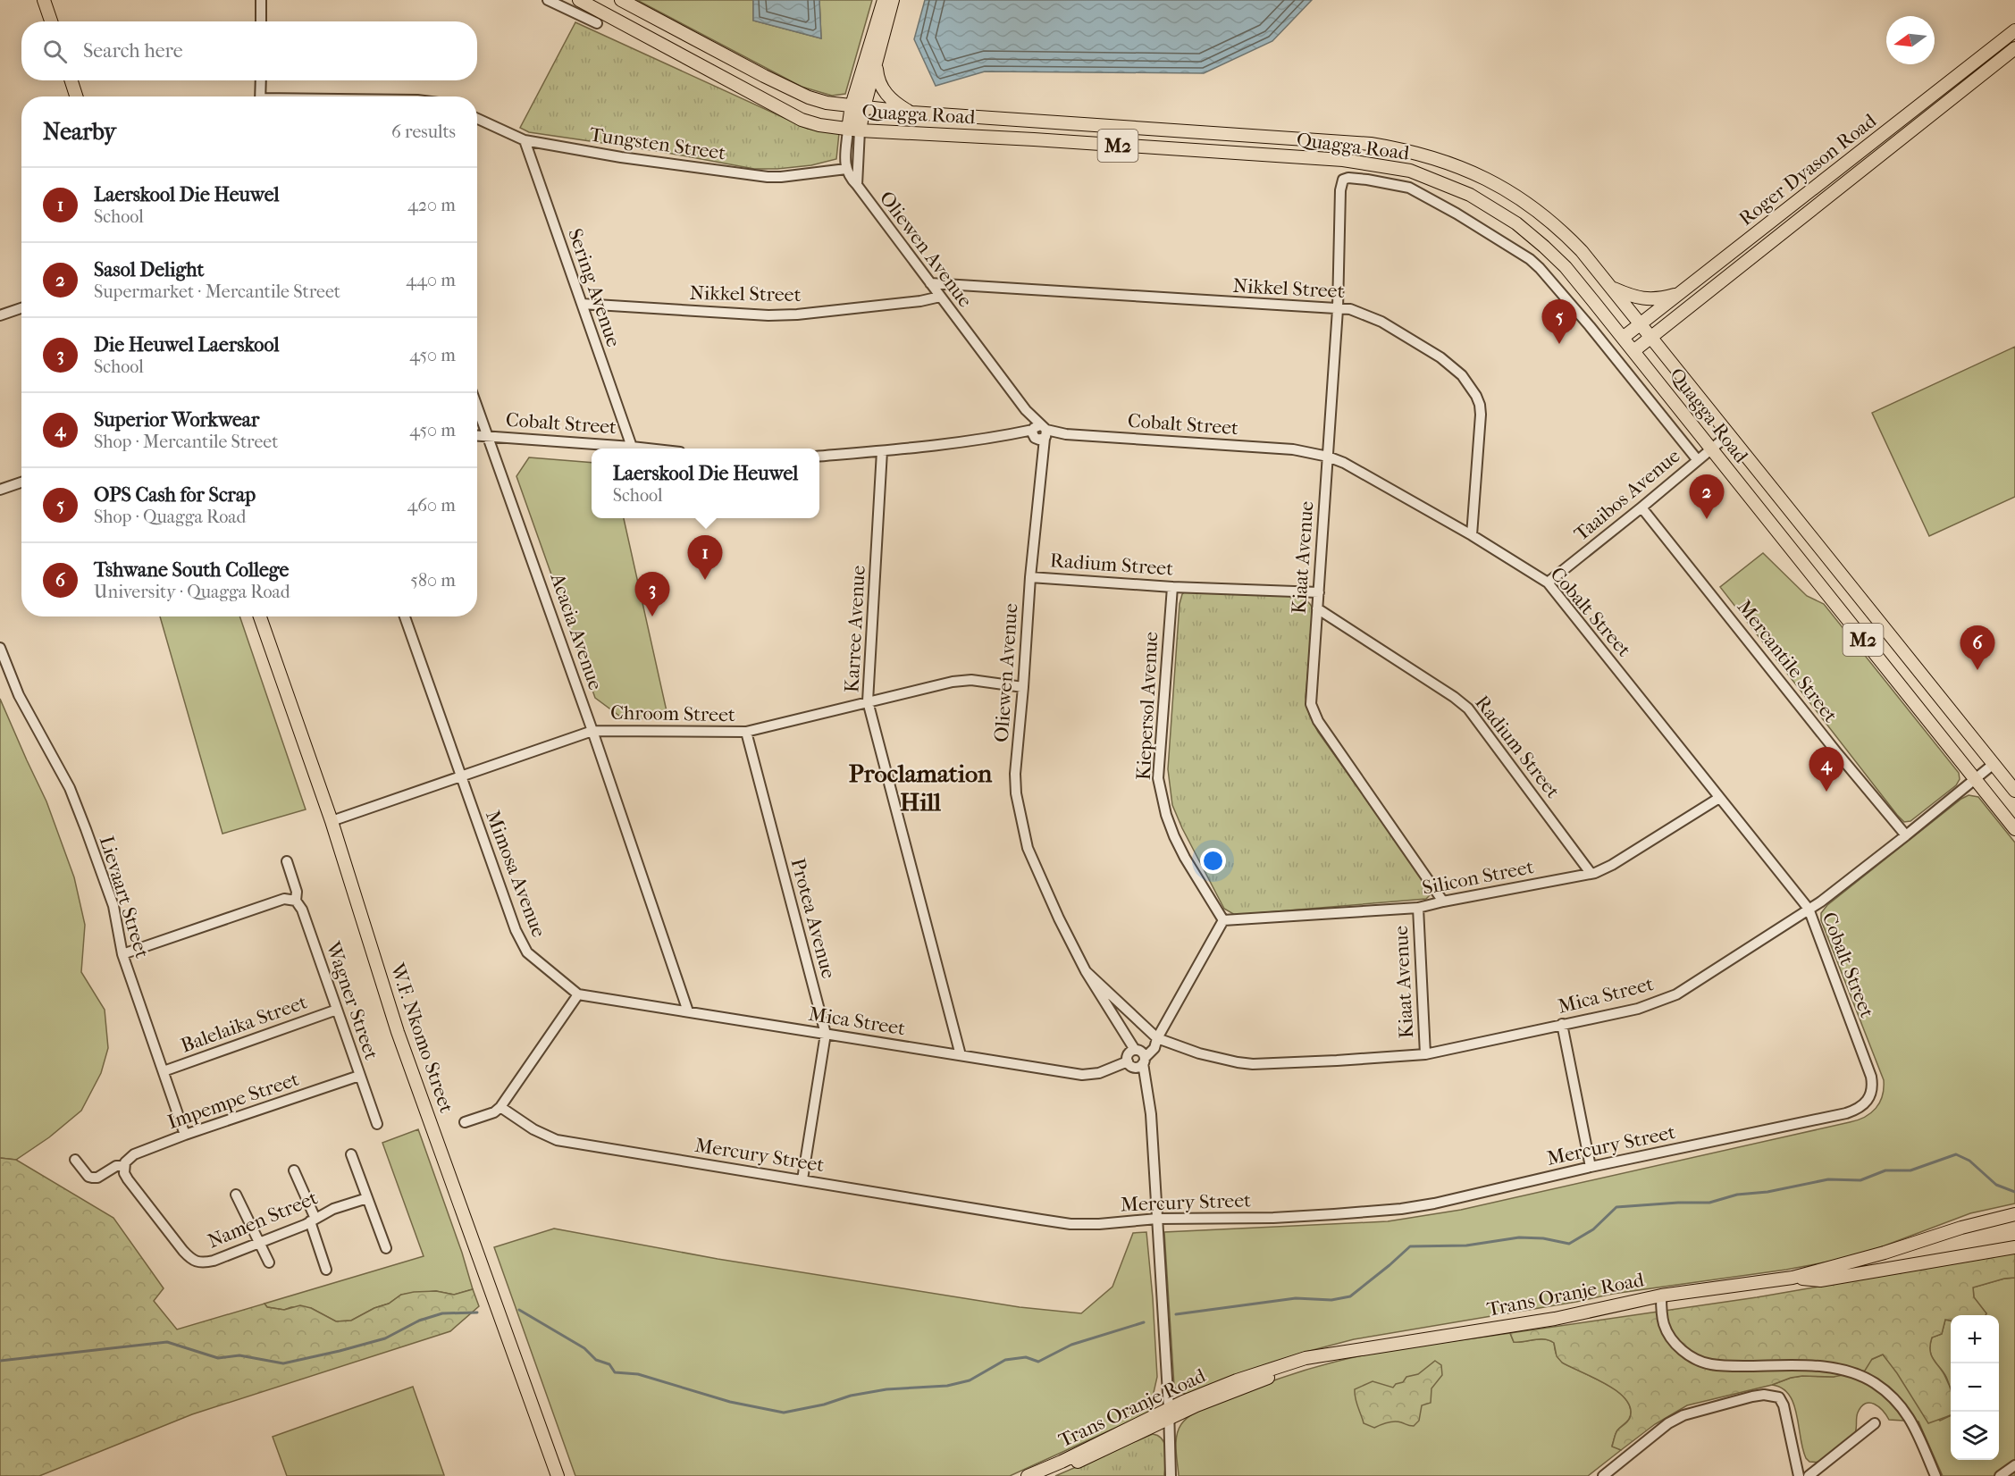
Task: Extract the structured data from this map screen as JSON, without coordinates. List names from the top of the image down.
{
  "streets": {
    "main road": [
      "Quagga Road",
      "M2",
      "Roger Dyason Road",
      "W.F. Nkomo Street",
      "Trans Oranje Road"
    ],
    "street": [
      "Tungsten Street",
      "Oliewen Avenue",
      "Sering Avenue",
      "Nikkel Street",
      "Cobalt Street",
      "Taaibos Avenue",
      "Kiaat Avenue",
      "Radium Street",
      "Karree Avenue",
      "Acacia Avenue",
      "Mercantile Street",
      "Kiepersol Avenue",
      "Chroom Street",
      "Mimosa Avenue",
      "Silicon Street",
      "Lievaart Street",
      "Protea Avenue",
      "Mica Street",
      "Wagner Street",
      "Balelaika Street",
      "Impempe Street",
      "Mercury Street",
      "Namen Street"
    ]
  },
  "crossings": [
    ["Quagga Road", "Roger Dyason Road"],
    ["Quagga Road", "Oliewen Avenue"],
    ["Quagga Road", "Taaibos Avenue"],
    ["Quagga Road", "Mica Street"],
    ["Tungsten Street", "Oliewen Avenue"],
    ["Tungsten Street", "Sering Avenue"],
    ["Oliewen Avenue", "Nikkel Street"],
    ["Oliewen Avenue", "Cobalt Street"],
    ["Oliewen Avenue", "Radium Street"],
    ["Oliewen Avenue", "Chroom Street"],
    ["Oliewen Avenue", "Mica Street"],
    ["Oliewen Avenue", "Mercury Street"],
    ["Oliewen Avenue", "Trans Oranje Road"],
    ["Sering Avenue", "Nikkel Street"],
    ["Sering Avenue", "Cobalt Street"],
    ["Nikkel Street", "Cobalt Street"],
    ["Nikkel Street", "Kiaat Avenue"],
    ["Cobalt Street", "Taaibos Avenue"],
    ["Cobalt Street", "Kiaat Avenue"],
    ["Cobalt Street", "Karree Avenue"],
    ["Cobalt Street", "Acacia Avenue"],
    ["Cobalt Street", "Silicon Street"],
    ["Cobalt Street", "Mica Street"],
    ["Cobalt Street", "Mercury Street"],
    ["Taaibos Avenue", "Kiaat Avenue"],
    ["Taaibos Avenue", "Mercantile Street"],
    ["Kiaat Avenue", "Radium Street"],
    ["Kiaat Avenue", "Silicon Street"],
    ["Kiaat Avenue", "Mica Street"],
    ["Radium Street", "Kiepersol Avenue"],
    ["Radium Street", "Silicon Street"],
    ["Karree Avenue", "Chroom Street"],
    ["Karree Avenue", "Mica Street"],
    ["Acacia Avenue", "Chroom Street"],
    ["Acacia Avenue", "Mica Street"],
    ["Mercantile Street", "Mica Street"],
    ["Kiepersol Avenue", "Silicon Street"],
    ["Chroom Street", "Mimosa Avenue"],
    ["Chroom Street", "Protea Avenue"],
    ["Chroom Street", "W.F. Nkomo Street"],
    ["Mimosa Avenue", "Mica Street"],
    ["Lievaart Street", "Balelaika Street"],
    ["Lievaart Street", "Impempe Street"],
    ["Protea Avenue", "Mica Street"],
    ["Protea Avenue", "Mercury Street"],
    ["Wagner Street", "Balelaika Street"],
    ["Wagner Street", "Impempe Street"],
    ["Impempe Street", "Namen Street"]
  ],
  "districts": ["Proclamation Hill"],
  "north": "left",
  "page": {
    "search": "Search here",
    "heading": ["Nearby", "6 results"],
    "list": [
      {
        "mark": "1",
        "name": "Laerskool Die Heuwel",
        "note": "School",
        "value": "420 m"
      },
      {
        "mark": "2",
        "name": "Sasol Delight",
        "note": "Supermarket · Mercantile Street",
        "value": "440 m"
      },
      {
        "mark": "3",
        "name": "Die Heuwel Laerskool",
        "note": "School",
        "value": "450 m"
      },
      {
        "mark": "4",
        "name": "Superior Workwear",
        "note": "Shop · Mercantile Street",
        "value": "450 m"
      },
      {
        "mark": "5",
        "name": "OPS Cash for Scrap",
        "note": "Shop · Quagga Road",
        "value": "460 m"
      },
      {
        "mark": "6",
        "name": "Tshwane South College",
        "note": "University · Quagga Road",
        "value": "580 m"
      }
    ],
    "pins": [
      "5",
      "2",
      "1",
      "3",
      "6",
      "4"
    ],
    "popup": ["Laerskool Die Heuwel", "School"],
    "map_buttons": ["+", "−"]
  }
}
